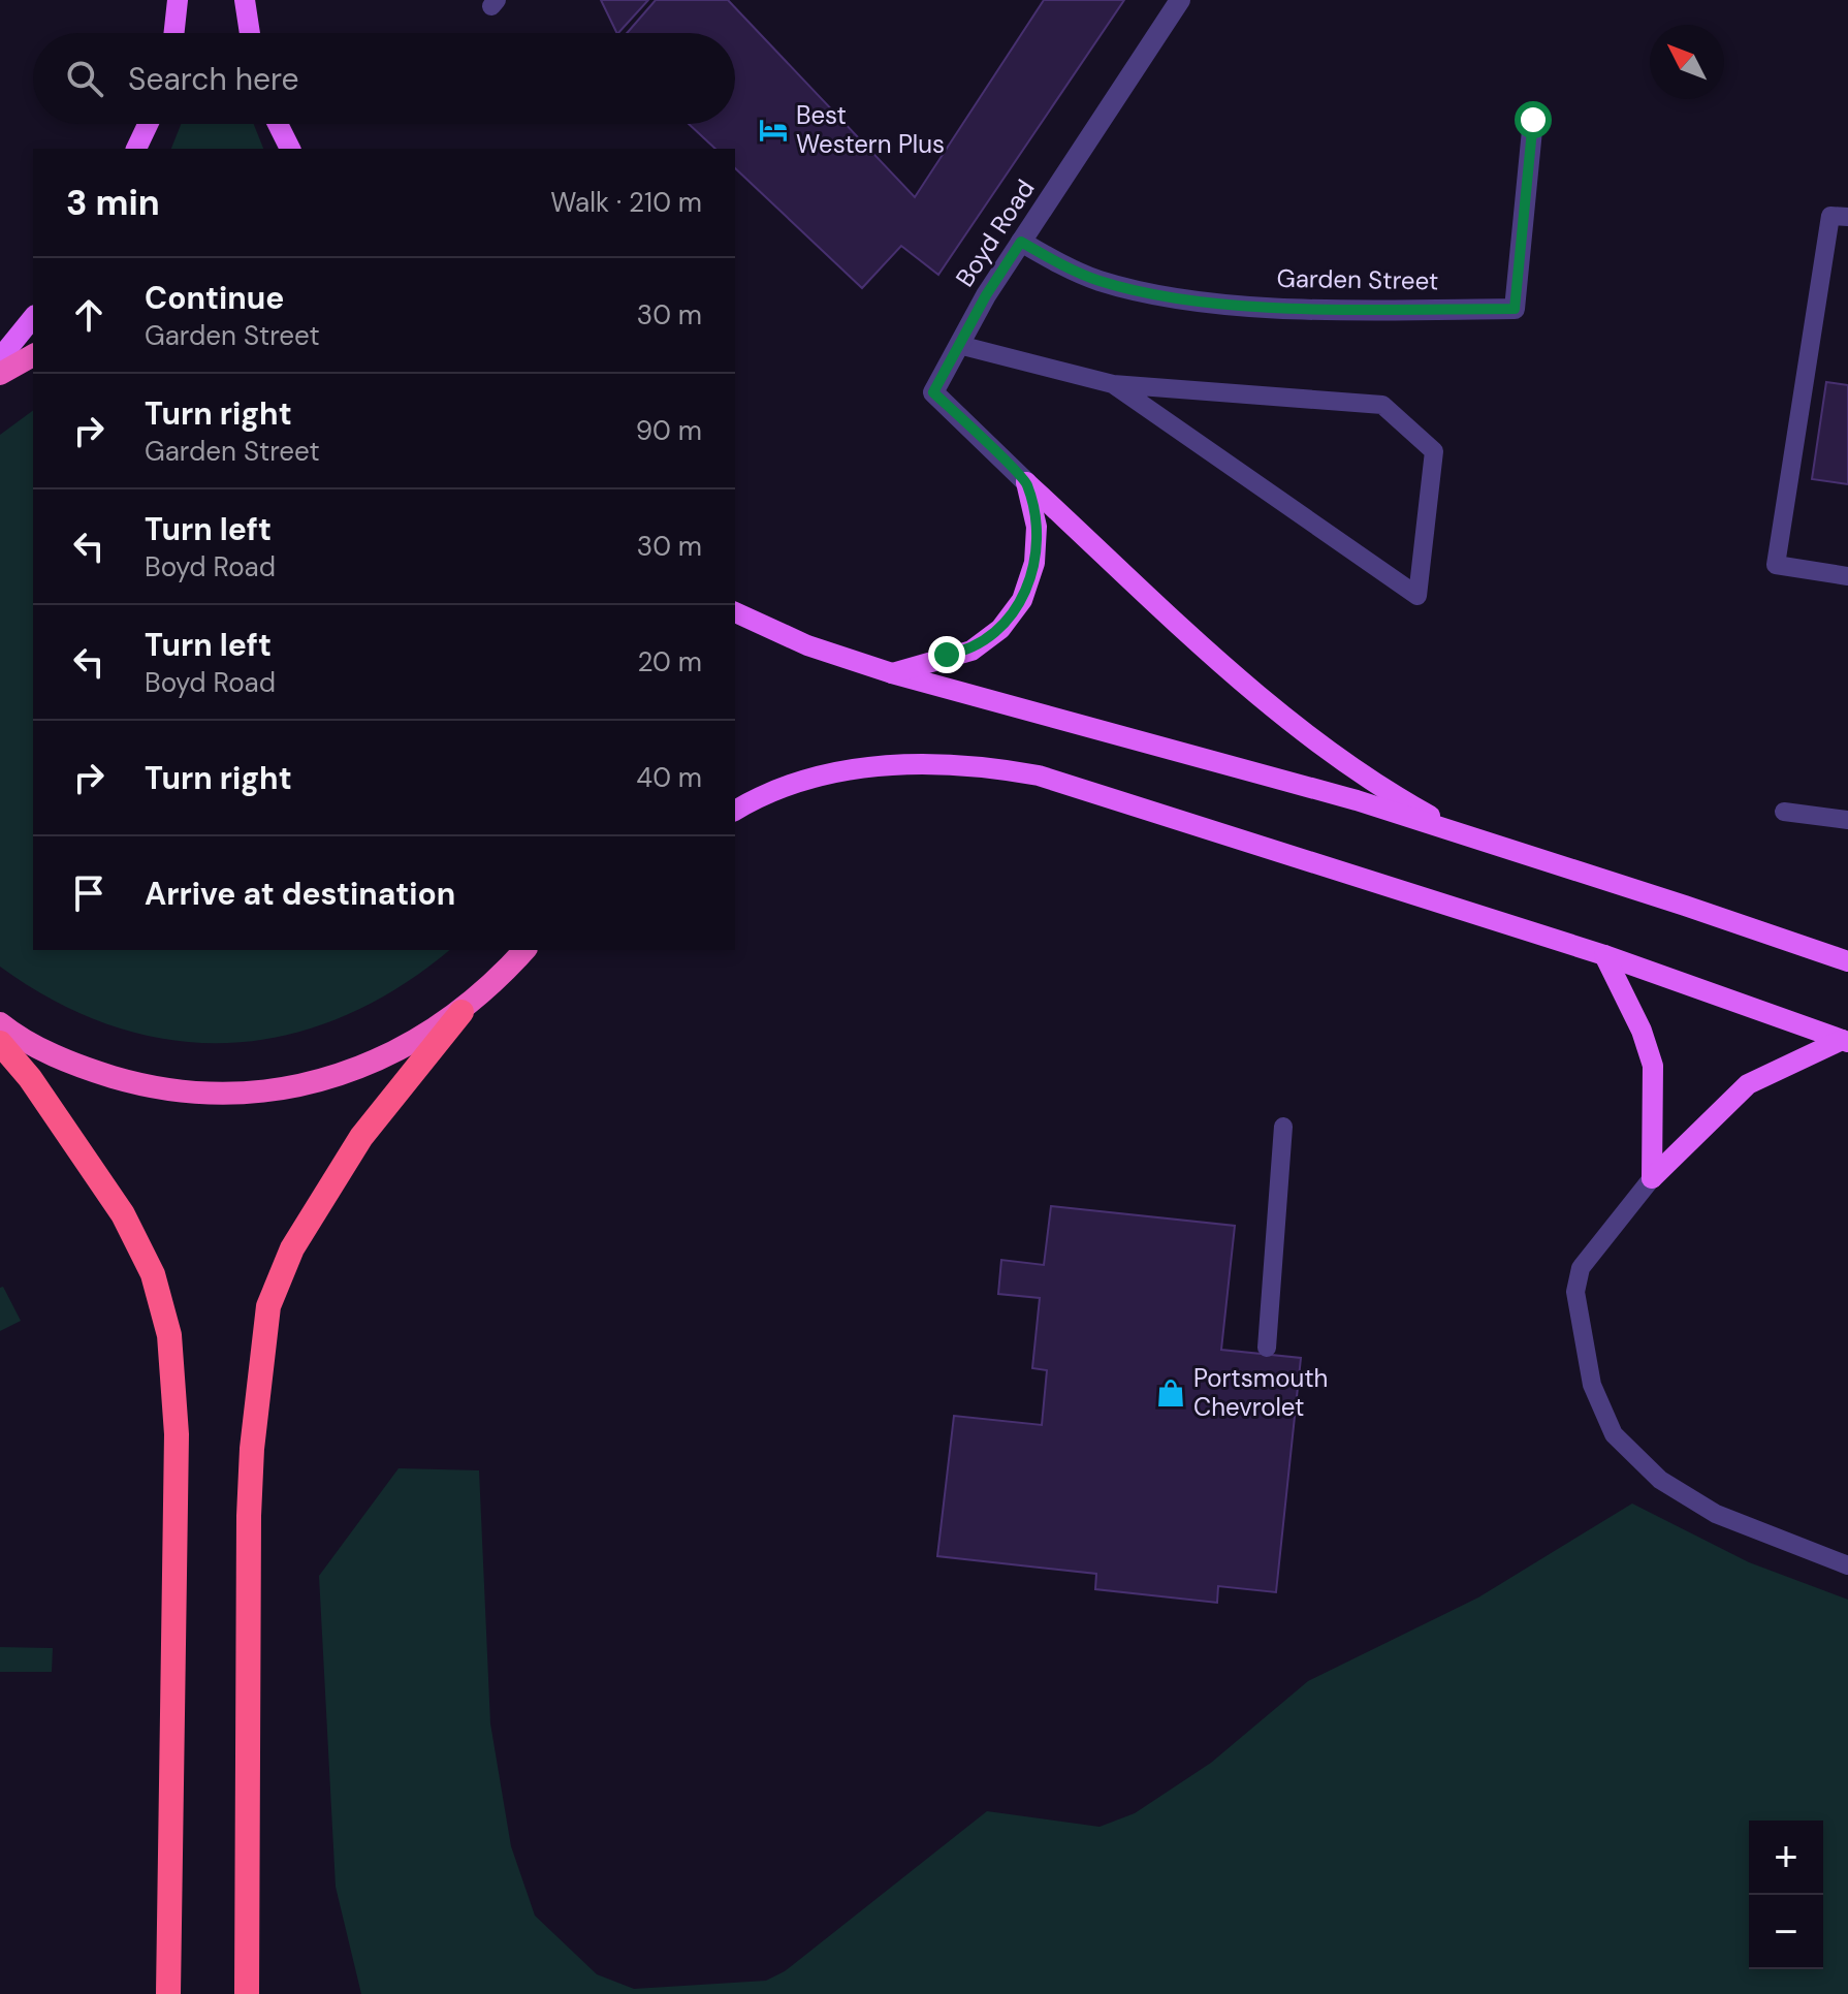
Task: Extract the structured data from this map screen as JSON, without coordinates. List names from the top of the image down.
{
  "streets": {
    "street": ["Boyd Road", "Garden Street"]
  },
  "crossings": [
    ["Boyd Road", "Garden Street"]
  ],
  "places": {
    "hotel": ["Best Western Plus"],
    "shop": ["Portsmouth Chevrolet"]
  },
  "north": "top left",
  "page": {
    "search": "Search here",
    "heading": ["3 min", "Walk · 210 m"],
    "list": [
      ["Continue", "Garden Street", "30 m"],
      ["Turn right", "Garden Street", "90 m"],
      ["Turn left", "Boyd Road", "30 m"],
      ["Turn left", "Boyd Road", "20 m"],
      ["Turn right", "40 m"],
      "Arrive at destination"
    ],
    "map_buttons": ["+", "−"]
  }
}
